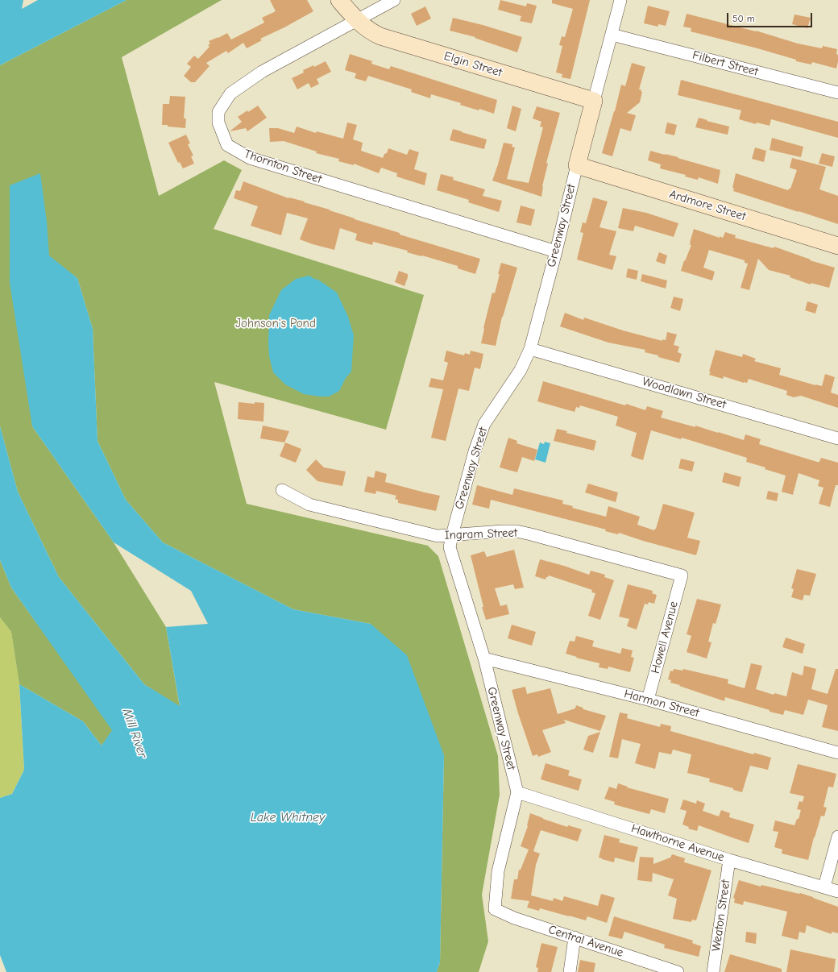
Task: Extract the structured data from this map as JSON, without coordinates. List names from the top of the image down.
{
  "streets": {
    "main road": ["Elgin Street", "Ardmore Street", "Greenway Street"],
    "street": [
      "Filbert Street",
      "Thornton Street",
      "Woodlawn Street",
      "Ingram Street",
      "Howell Avenue",
      "Harmon Street",
      "Hawthorne Avenue",
      "Weaton Street",
      "Central Avenue"
    ]
  },
  "crossings": [
    ["Filbert Street", "Greenway Street"],
    ["Elgin Street", "Thornton Street"],
    ["Elgin Street", "Greenway Street"],
    ["Thornton Street", "Greenway Street"],
    ["Ardmore Street", "Greenway Street"],
    ["Greenway Street", "Woodlawn Street"],
    ["Greenway Street", "Ingram Street"],
    ["Greenway Street", "Harmon Street"],
    ["Greenway Street", "Hawthorne Avenue"],
    ["Greenway Street", "Central Avenue"],
    ["Ingram Street", "Howell Avenue"],
    ["Howell Avenue", "Harmon Street"],
    ["Hawthorne Avenue", "Weaton Street"]
  ],
  "water": ["Mill River", "Lake Whitney"],
  "parks": ["Johnson's Pond"],
  "scale_bar": "50 m"
}
